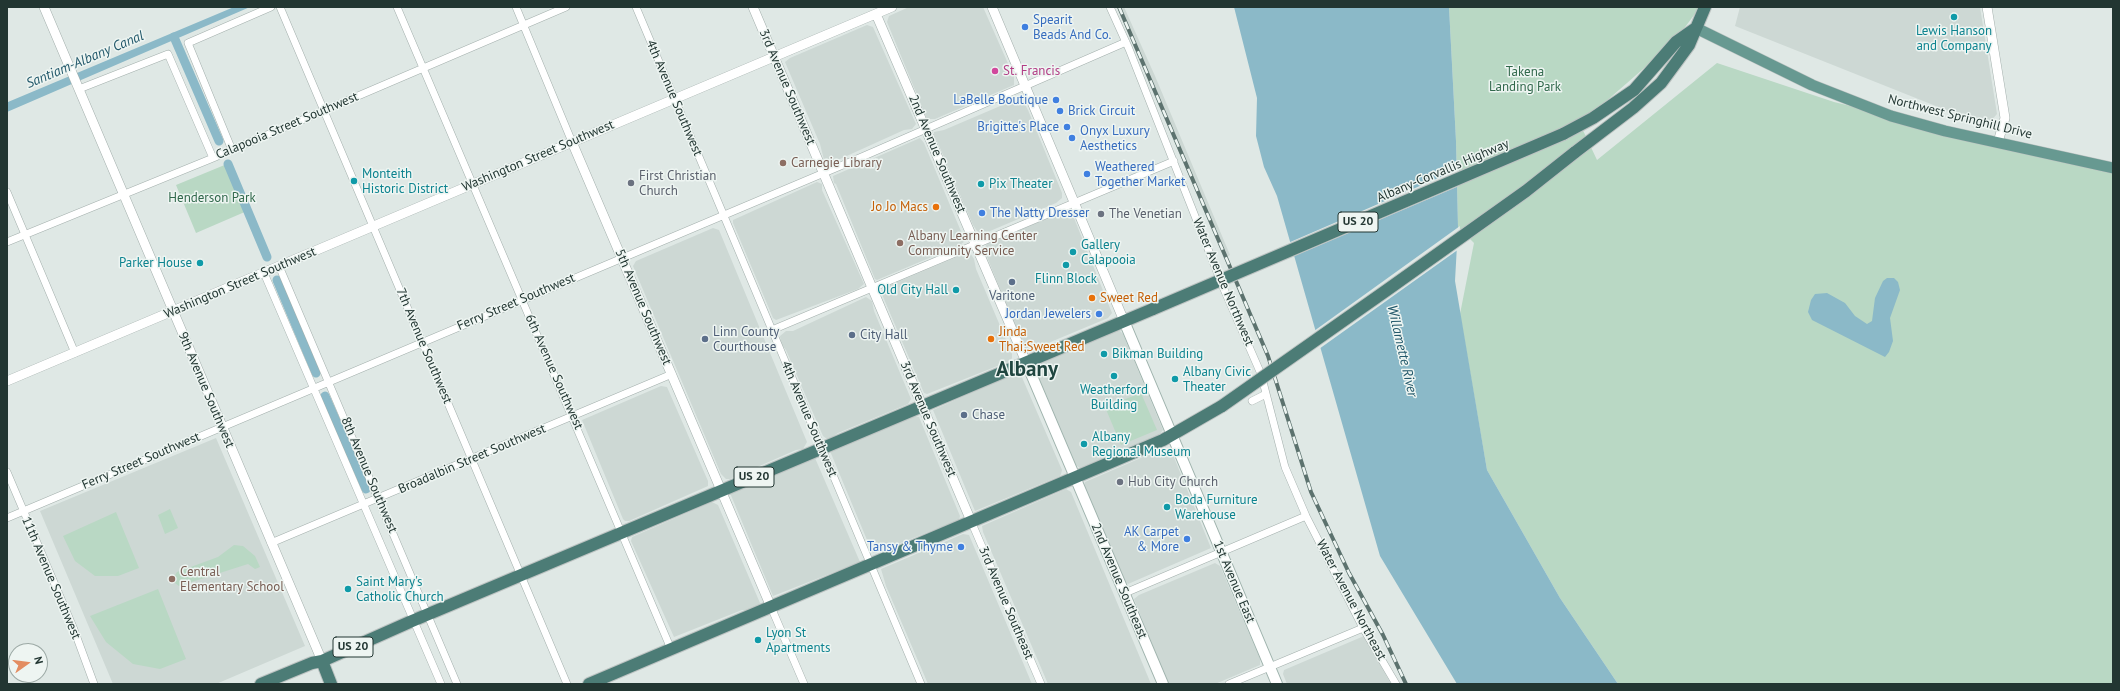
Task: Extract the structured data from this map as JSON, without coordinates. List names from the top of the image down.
{
  "streets": {
    "highway": ["Albany-Corvallis Highway", "US 20"],
    "main road": [
      "Northwest Springhill Drive",
      "2nd Avenue Southwest",
      "2nd Avenue Southeast",
      "1st Avenue East"
    ],
    "street": [
      "3rd Avenue Southwest",
      "4th Avenue Southwest",
      "Calapooia Street Southwest",
      "Washington Street Southwest",
      "Water Avenue Northwest",
      "Ferry Street Southwest",
      "5th Avenue Southwest",
      "7th Avenue Southwest",
      "6th Avenue Southwest",
      "9th Avenue Southwest",
      "Broadalbin Street Southwest",
      "8th Avenue Southwest",
      "11th Avenue Southwest",
      "Water Avenue Northeast",
      "3rd Avenue Southeast"
    ]
  },
  "crossings": [
    ["3rd Avenue Southwest", "Washington Street Southwest"],
    ["3rd Avenue Southwest", "US 20"],
    ["3rd Avenue Southwest", "Ferry Street Southwest"],
    ["3rd Avenue Southwest", "3rd Avenue Southeast"],
    ["4th Avenue Southwest", "Washington Street Southwest"],
    ["4th Avenue Southwest", "US 20"],
    ["4th Avenue Southwest", "Ferry Street Southwest"],
    ["Northwest Springhill Drive", "Albany-Corvallis Highway"],
    ["Calapooia Street Southwest", "5th Avenue Southwest"],
    ["Calapooia Street Southwest", "7th Avenue Southwest"],
    ["Calapooia Street Southwest", "6th Avenue Southwest"],
    ["Calapooia Street Southwest", "9th Avenue Southwest"],
    ["2nd Avenue Southwest", "Washington Street Southwest"],
    ["2nd Avenue Southwest", "US 20"],
    ["2nd Avenue Southwest", "Ferry Street Southwest"],
    ["2nd Avenue Southwest", "2nd Avenue Southeast"],
    ["Washington Street Southwest", "5th Avenue Southwest"],
    ["Washington Street Southwest", "7th Avenue Southwest"],
    ["Washington Street Southwest", "6th Avenue Southwest"],
    ["Washington Street Southwest", "9th Avenue Southwest"],
    ["Washington Street Southwest", "8th Avenue Southwest"],
    ["Albany-Corvallis Highway", "US 20"],
    ["Albany-Corvallis Highway", "1st Avenue East"],
    ["US 20", "5th Avenue Southwest"],
    ["US 20", "7th Avenue Southwest"],
    ["US 20", "6th Avenue Southwest"],
    ["US 20", "9th Avenue Southwest"],
    ["US 20", "8th Avenue Southwest"],
    ["US 20", "1st Avenue East"],
    ["Water Avenue Northwest", "Ferry Street Southwest"],
    ["Water Avenue Northwest", "Water Avenue Northeast"],
    ["Ferry Street Southwest", "5th Avenue Southwest"],
    ["Ferry Street Southwest", "7th Avenue Southwest"],
    ["Ferry Street Southwest", "6th Avenue Southwest"],
    ["Ferry Street Southwest", "9th Avenue Southwest"],
    ["Ferry Street Southwest", "8th Avenue Southwest"],
    ["Ferry Street Southwest", "11th Avenue Southwest"],
    ["5th Avenue Southwest", "Broadalbin Street Southwest"],
    ["7th Avenue Southwest", "Broadalbin Street Southwest"],
    ["6th Avenue Southwest", "Broadalbin Street Southwest"],
    ["9th Avenue Southwest", "Broadalbin Street Southwest"],
    ["Broadalbin Street Southwest", "8th Avenue Southwest"]
  ],
  "districts": ["Albany"],
  "water": ["Santiam-Albany Canal", "Willamette River"],
  "parks": ["Takena Landing Park", "Henderson Park"],
  "places": [
    "Lewis Hanson and Company",
    "Spearit Beads And Co.",
    "St. Francis",
    "LaBelle Boutique",
    "Brick Circuit",
    "Brigitte's Place",
    "Onyx Luxury Aesthetics",
    "Carnegie Library",
    "Weathered Together Market",
    "Monteith Historic District",
    "First Christian Church",
    "Pix Theater",
    "Jo Jo Macs",
    "The Natty Dresser",
    "The Venetian",
    "Albany Learning Center Community Service",
    "Gallery Calapooia",
    "Parker House",
    "Flinn Block",
    "Varitone",
    "Old City Hall",
    "Sweet Red",
    "Jordan Jewelers",
    "City Hall",
    "Linn County Courthouse",
    "Jinda Thai;Sweet Red",
    "Bikman Building",
    "Weatherford Building",
    "Albany Civic Theater",
    "Chase",
    "Albany Regional Museum",
    "Hub City Church",
    "Boda Furniture Warehouse",
    "AK Carpet & More",
    "Tansy & Thyme",
    "Central Elementary School",
    "Saint Mary's Catholic Church",
    "Lyon St Apartments"
  ],
  "north": "right"
}
